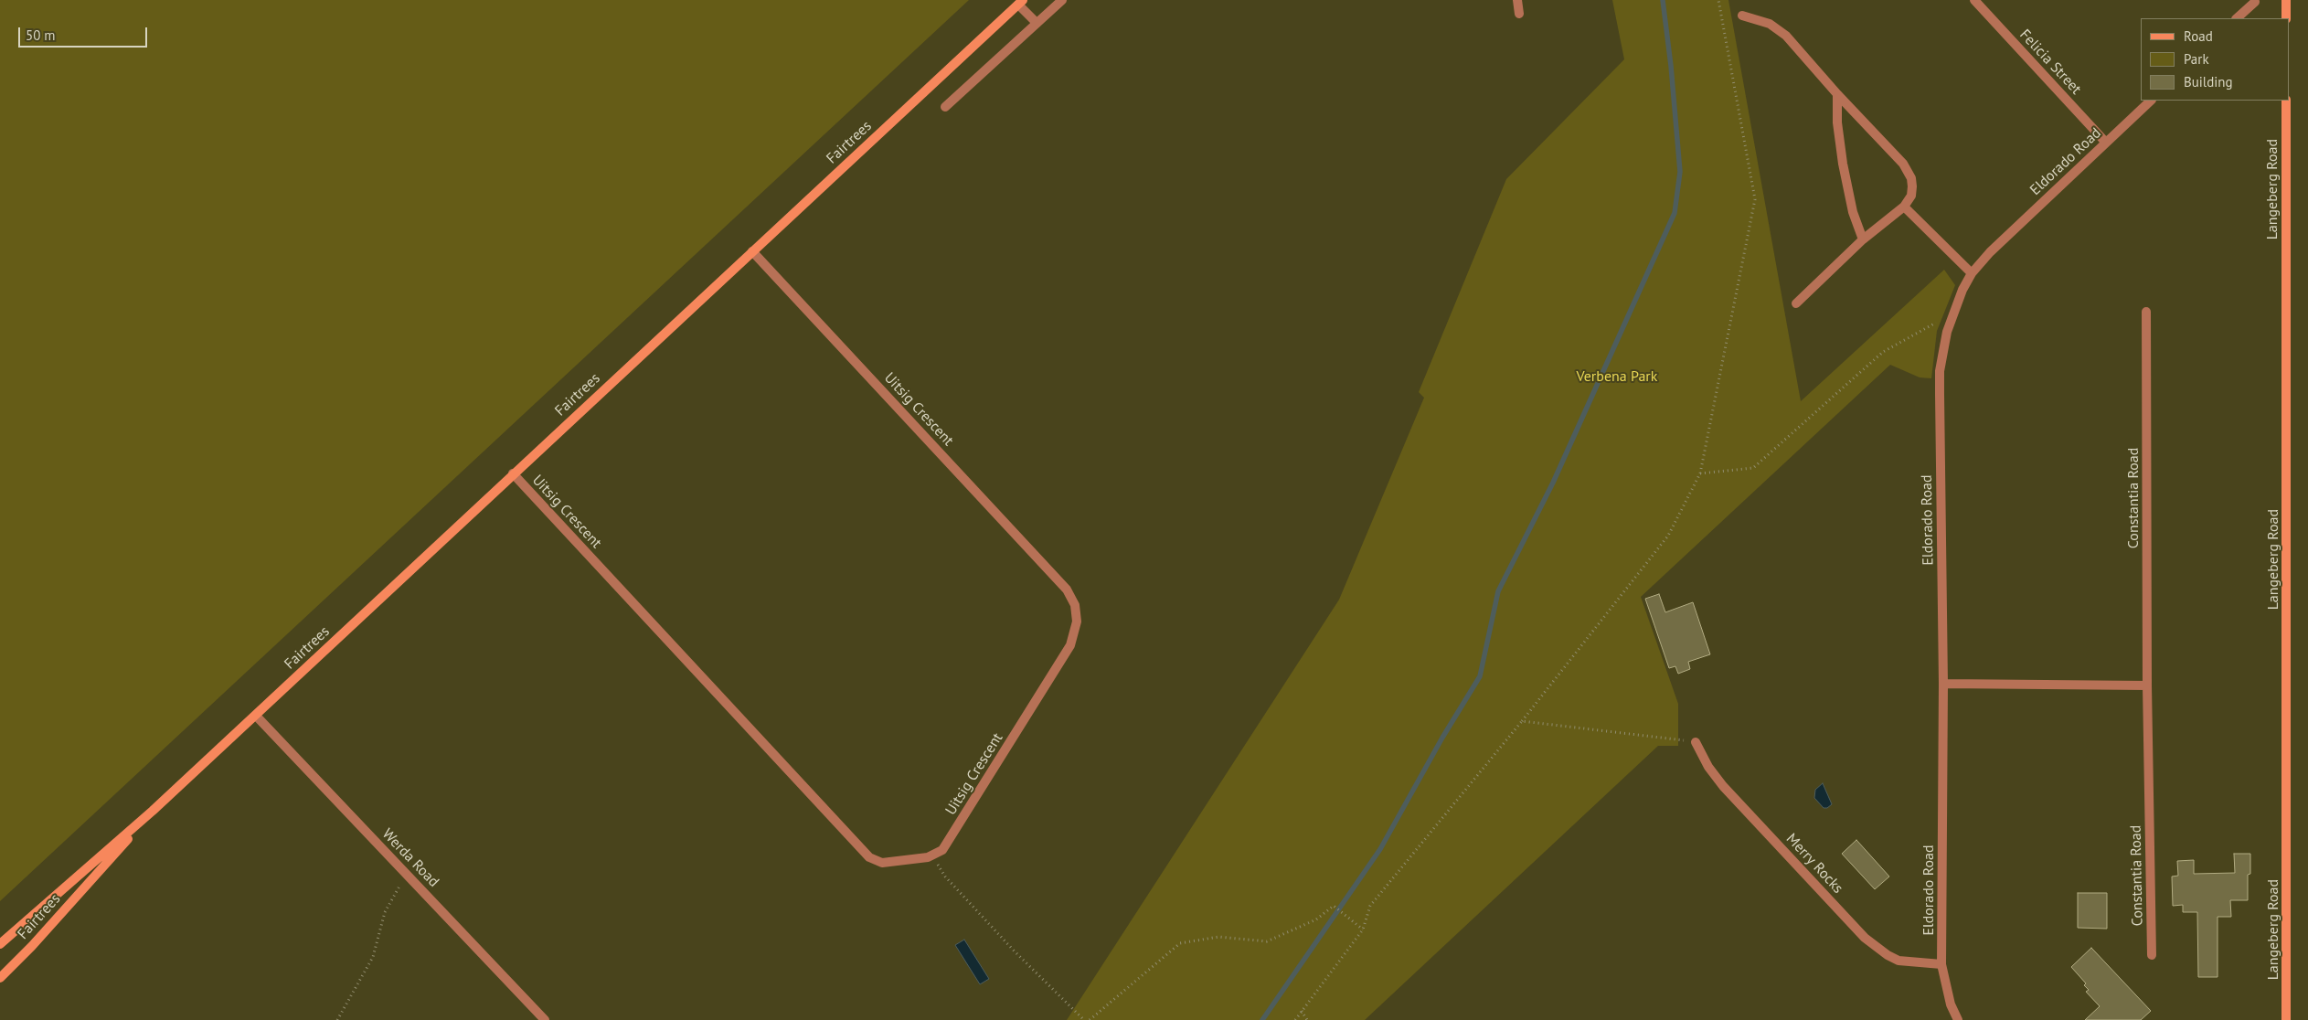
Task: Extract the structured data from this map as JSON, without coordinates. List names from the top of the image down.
{
  "streets": {
    "main road": ["Fairtrees", "Langeberg Road"],
    "street": [
      "Felicia Street",
      "Eldorado Road",
      "Uitsig Crescent",
      "Constantia Road",
      "Werda Road",
      "Merry Rocks"
    ]
  },
  "crossings": [
    ["Felicia Street", "Eldorado Road"],
    ["Fairtrees", "Uitsig Crescent"],
    ["Fairtrees", "Werda Road"],
    ["Eldorado Road", "Merry Rocks"]
  ],
  "parks": ["Verbena Park"],
  "legend": ["Road", "Park", "Building"],
  "scale_bar": "50 m"
}
